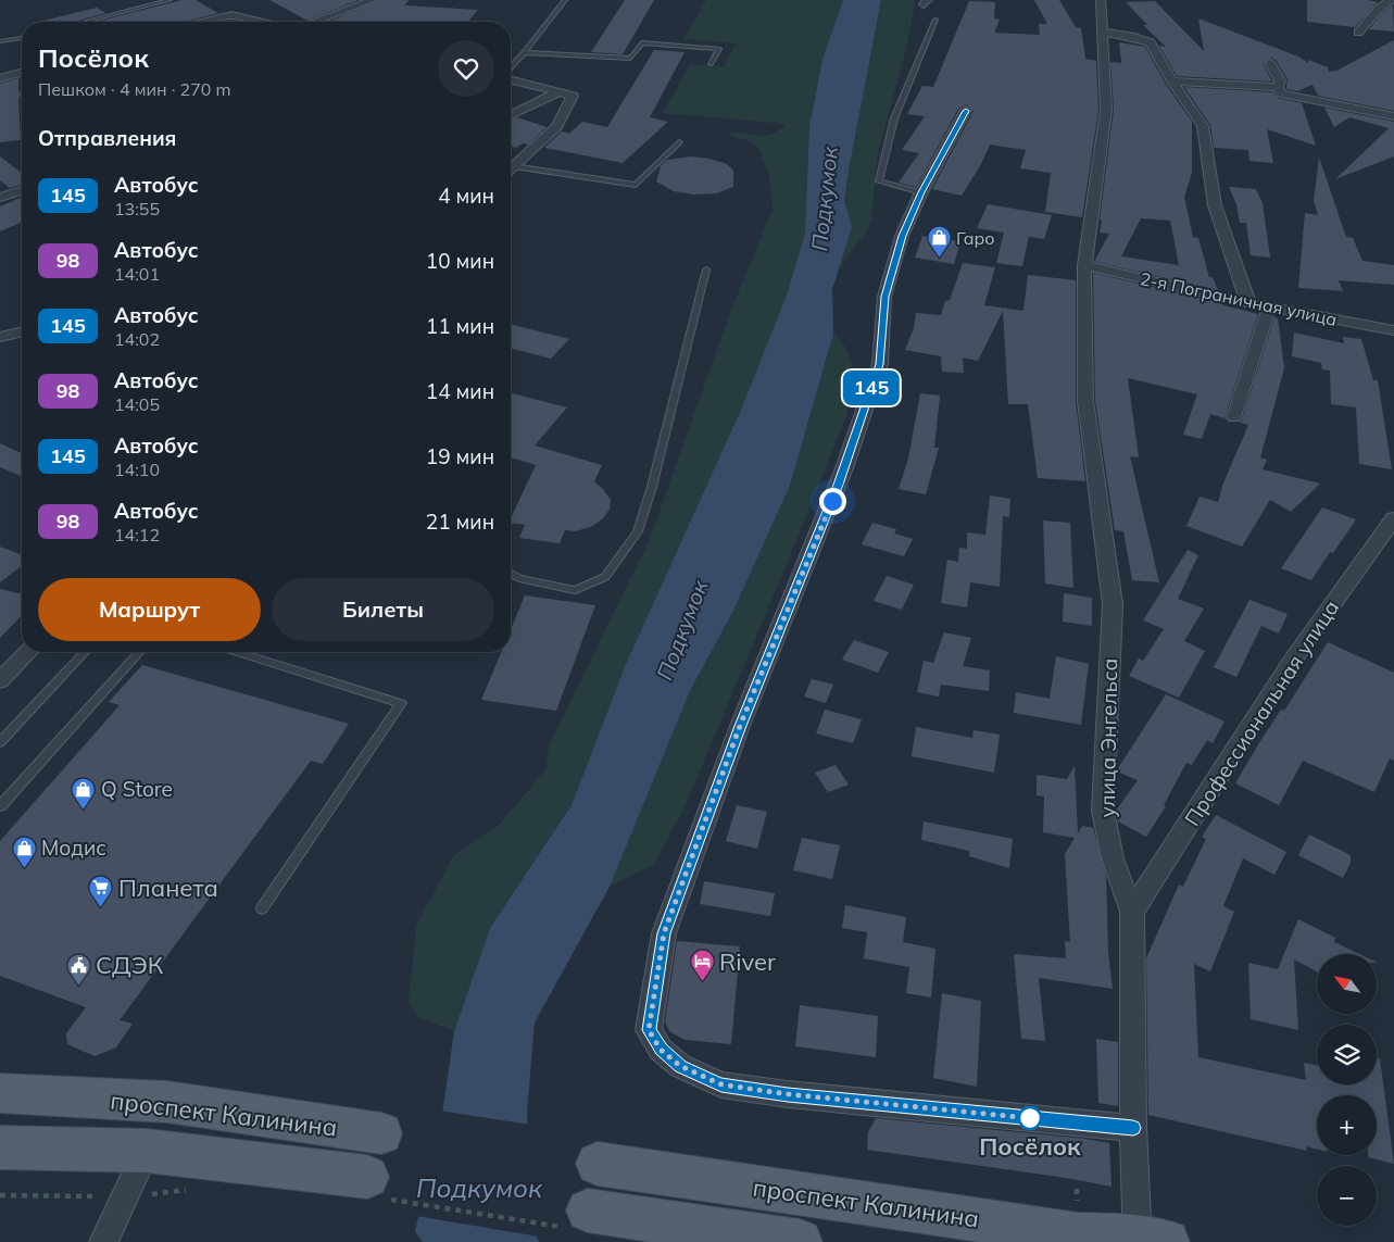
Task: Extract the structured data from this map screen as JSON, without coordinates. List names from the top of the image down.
{
  "streets": {
    "main road": ["проспект Калинина"],
    "street": ["2-я Пограничная улица", "Профессиональная улица", "улица Энгельса"]
  },
  "crossings": [
    ["2-я Пограничная улица", "улица Энгельса"],
    ["Профессиональная улица", "улица Энгельса"],
    ["улица Энгельса", "проспект Калинина"]
  ],
  "water": ["Подкумок"],
  "places": {
    "shop": ["Гаро", "Q Store", "Модис"],
    "supermarket": ["Планета"],
    "hotel": ["River"],
    "public building": ["СДЭК"],
    "other": ["Посёлок"]
  },
  "lines": ["bus line 145"],
  "north": "top left",
  "page": {
    "on_map": "145",
    "heading": [
      ["Посёлок", "Пешком · 4 мин · 270 m"],
      "Отправления"
    ],
    "list": [
      {
        "mark": "145",
        "name": "Автобус",
        "note": "13:55",
        "value": "4 мин"
      },
      {
        "mark": "98",
        "name": "Автобус",
        "note": "14:01",
        "value": "10 мин"
      },
      {
        "mark": "145",
        "name": "Автобус",
        "note": "14:02",
        "value": "11 мин"
      },
      {
        "mark": "98",
        "name": "Автобус",
        "note": "14:05",
        "value": "14 мин"
      },
      {
        "mark": "145",
        "name": "Автобус",
        "note": "14:10",
        "value": "19 мин"
      },
      {
        "mark": "98",
        "name": "Автобус",
        "note": "14:12",
        "value": "21 мин"
      }
    ],
    "buttons": ["Маршрут", "Билеты"],
    "map_buttons": ["+", "−"]
  }
}
